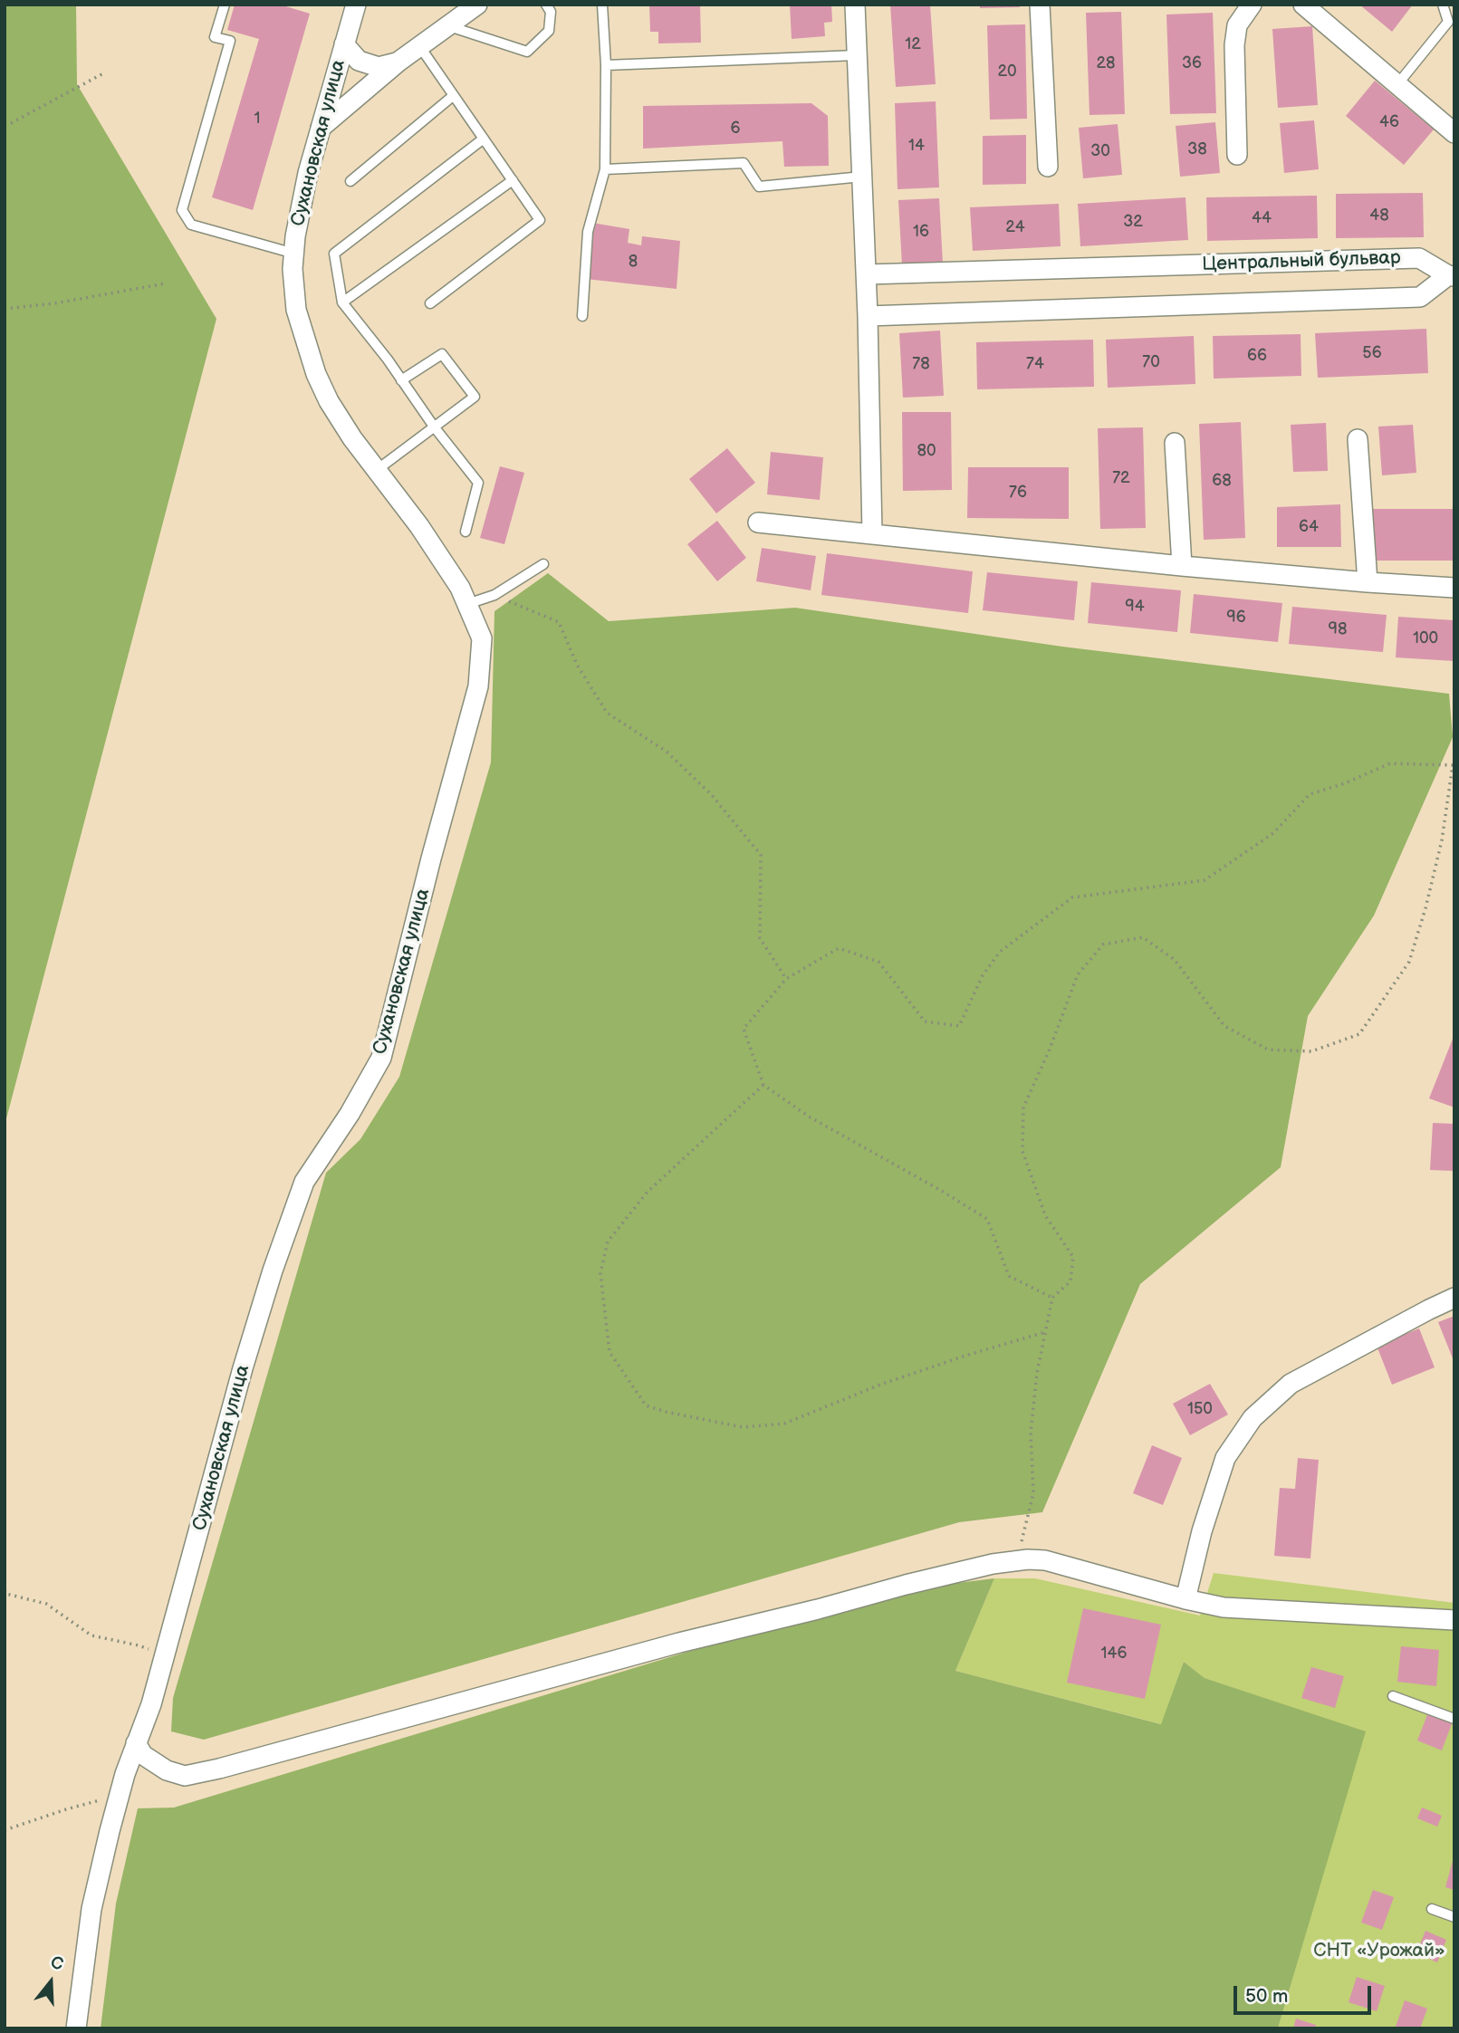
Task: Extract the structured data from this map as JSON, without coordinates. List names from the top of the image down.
{
  "streets": {
    "street": ["Сухановская улица", "Центральный бульвар"]
  },
  "parks": ["СНТ «Урожай»"],
  "house_numbers": [
    "12",
    "28",
    "36",
    "20",
    "1",
    "46",
    "6",
    "14",
    "38",
    "30",
    "48",
    "44",
    "32",
    "24",
    "16",
    "8",
    "56",
    "66",
    "70",
    "78",
    "74",
    "80",
    "72",
    "68",
    "76",
    "64",
    "94",
    "96",
    "98",
    "100",
    "150",
    "146"
  ],
  "scale_bar": "50 m",
  "north": "top"
}
